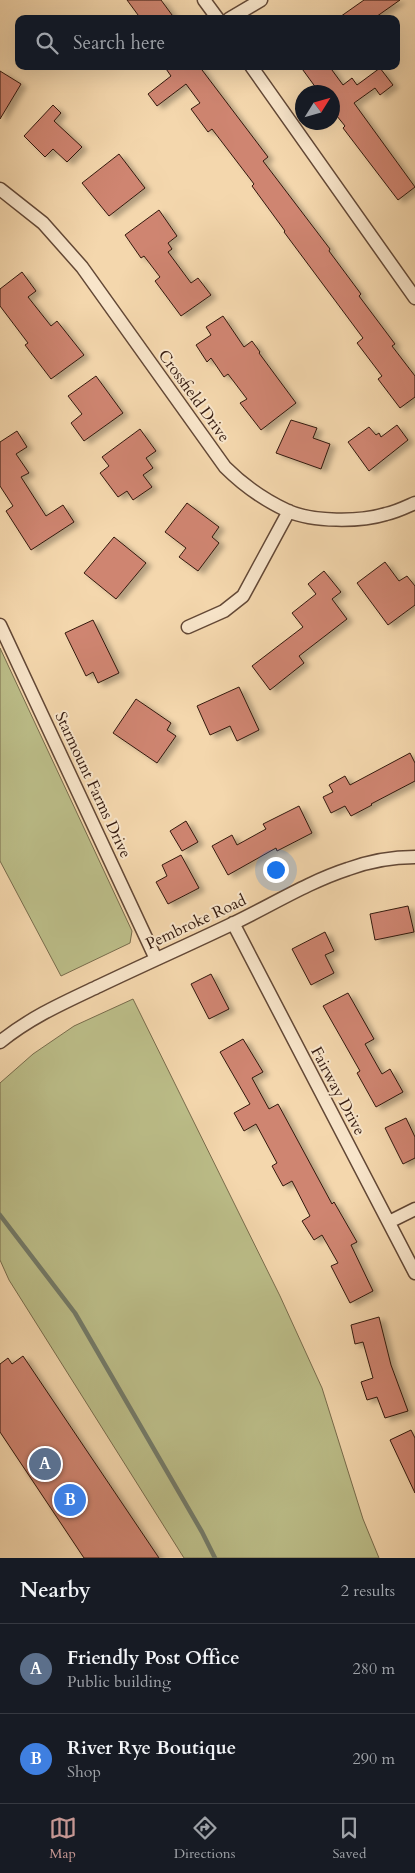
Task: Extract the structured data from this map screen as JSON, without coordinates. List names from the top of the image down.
{
  "streets": {
    "street": [
      "Crossfield Drive",
      "Starmount Farms Drive",
      "Pembroke Road",
      "Fairway Drive"
    ]
  },
  "crossings": [
    ["Starmount Farms Drive", "Pembroke Road"],
    ["Pembroke Road", "Fairway Drive"]
  ],
  "north": "top right",
  "page": {
    "search": "Search here",
    "pins": ["A", "B"],
    "heading": ["Nearby", "2 results"],
    "list": [
      {
        "mark": "A",
        "name": "Friendly Post Office",
        "note": "Public building",
        "value": "280 m"
      },
      {
        "mark": "B",
        "name": "River Rye Boutique",
        "note": "Shop",
        "value": "290 m"
      }
    ],
    "nav": ["Map", "Directions", "Saved"]
  }
}
